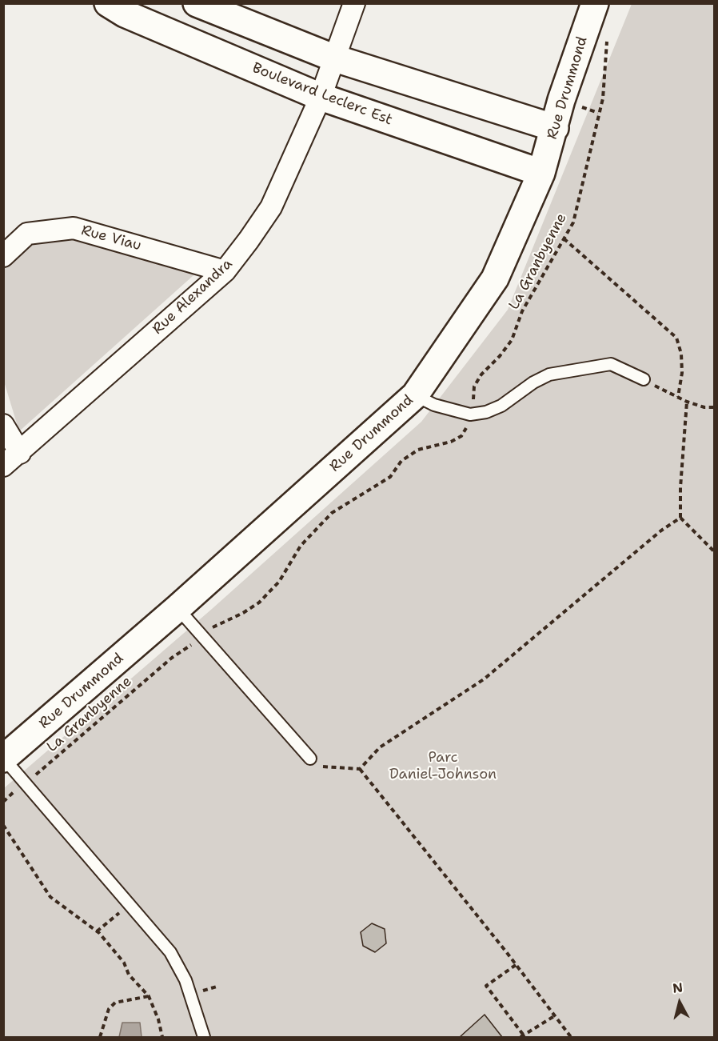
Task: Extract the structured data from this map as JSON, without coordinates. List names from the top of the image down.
{
  "streets": {
    "street": [
      "Rue Drummond",
      "Boulevard Leclerc Est",
      "Rue Viau",
      "Rue Alexandra"
    ],
    "path": ["La Granbyenne"]
  },
  "crossings": [
    ["Rue Drummond", "Boulevard Leclerc Est"],
    ["Boulevard Leclerc Est", "Rue Alexandra"],
    ["Rue Viau", "Rue Alexandra"]
  ],
  "parks": ["Parc Daniel-Johnson"],
  "north": "top"
}
